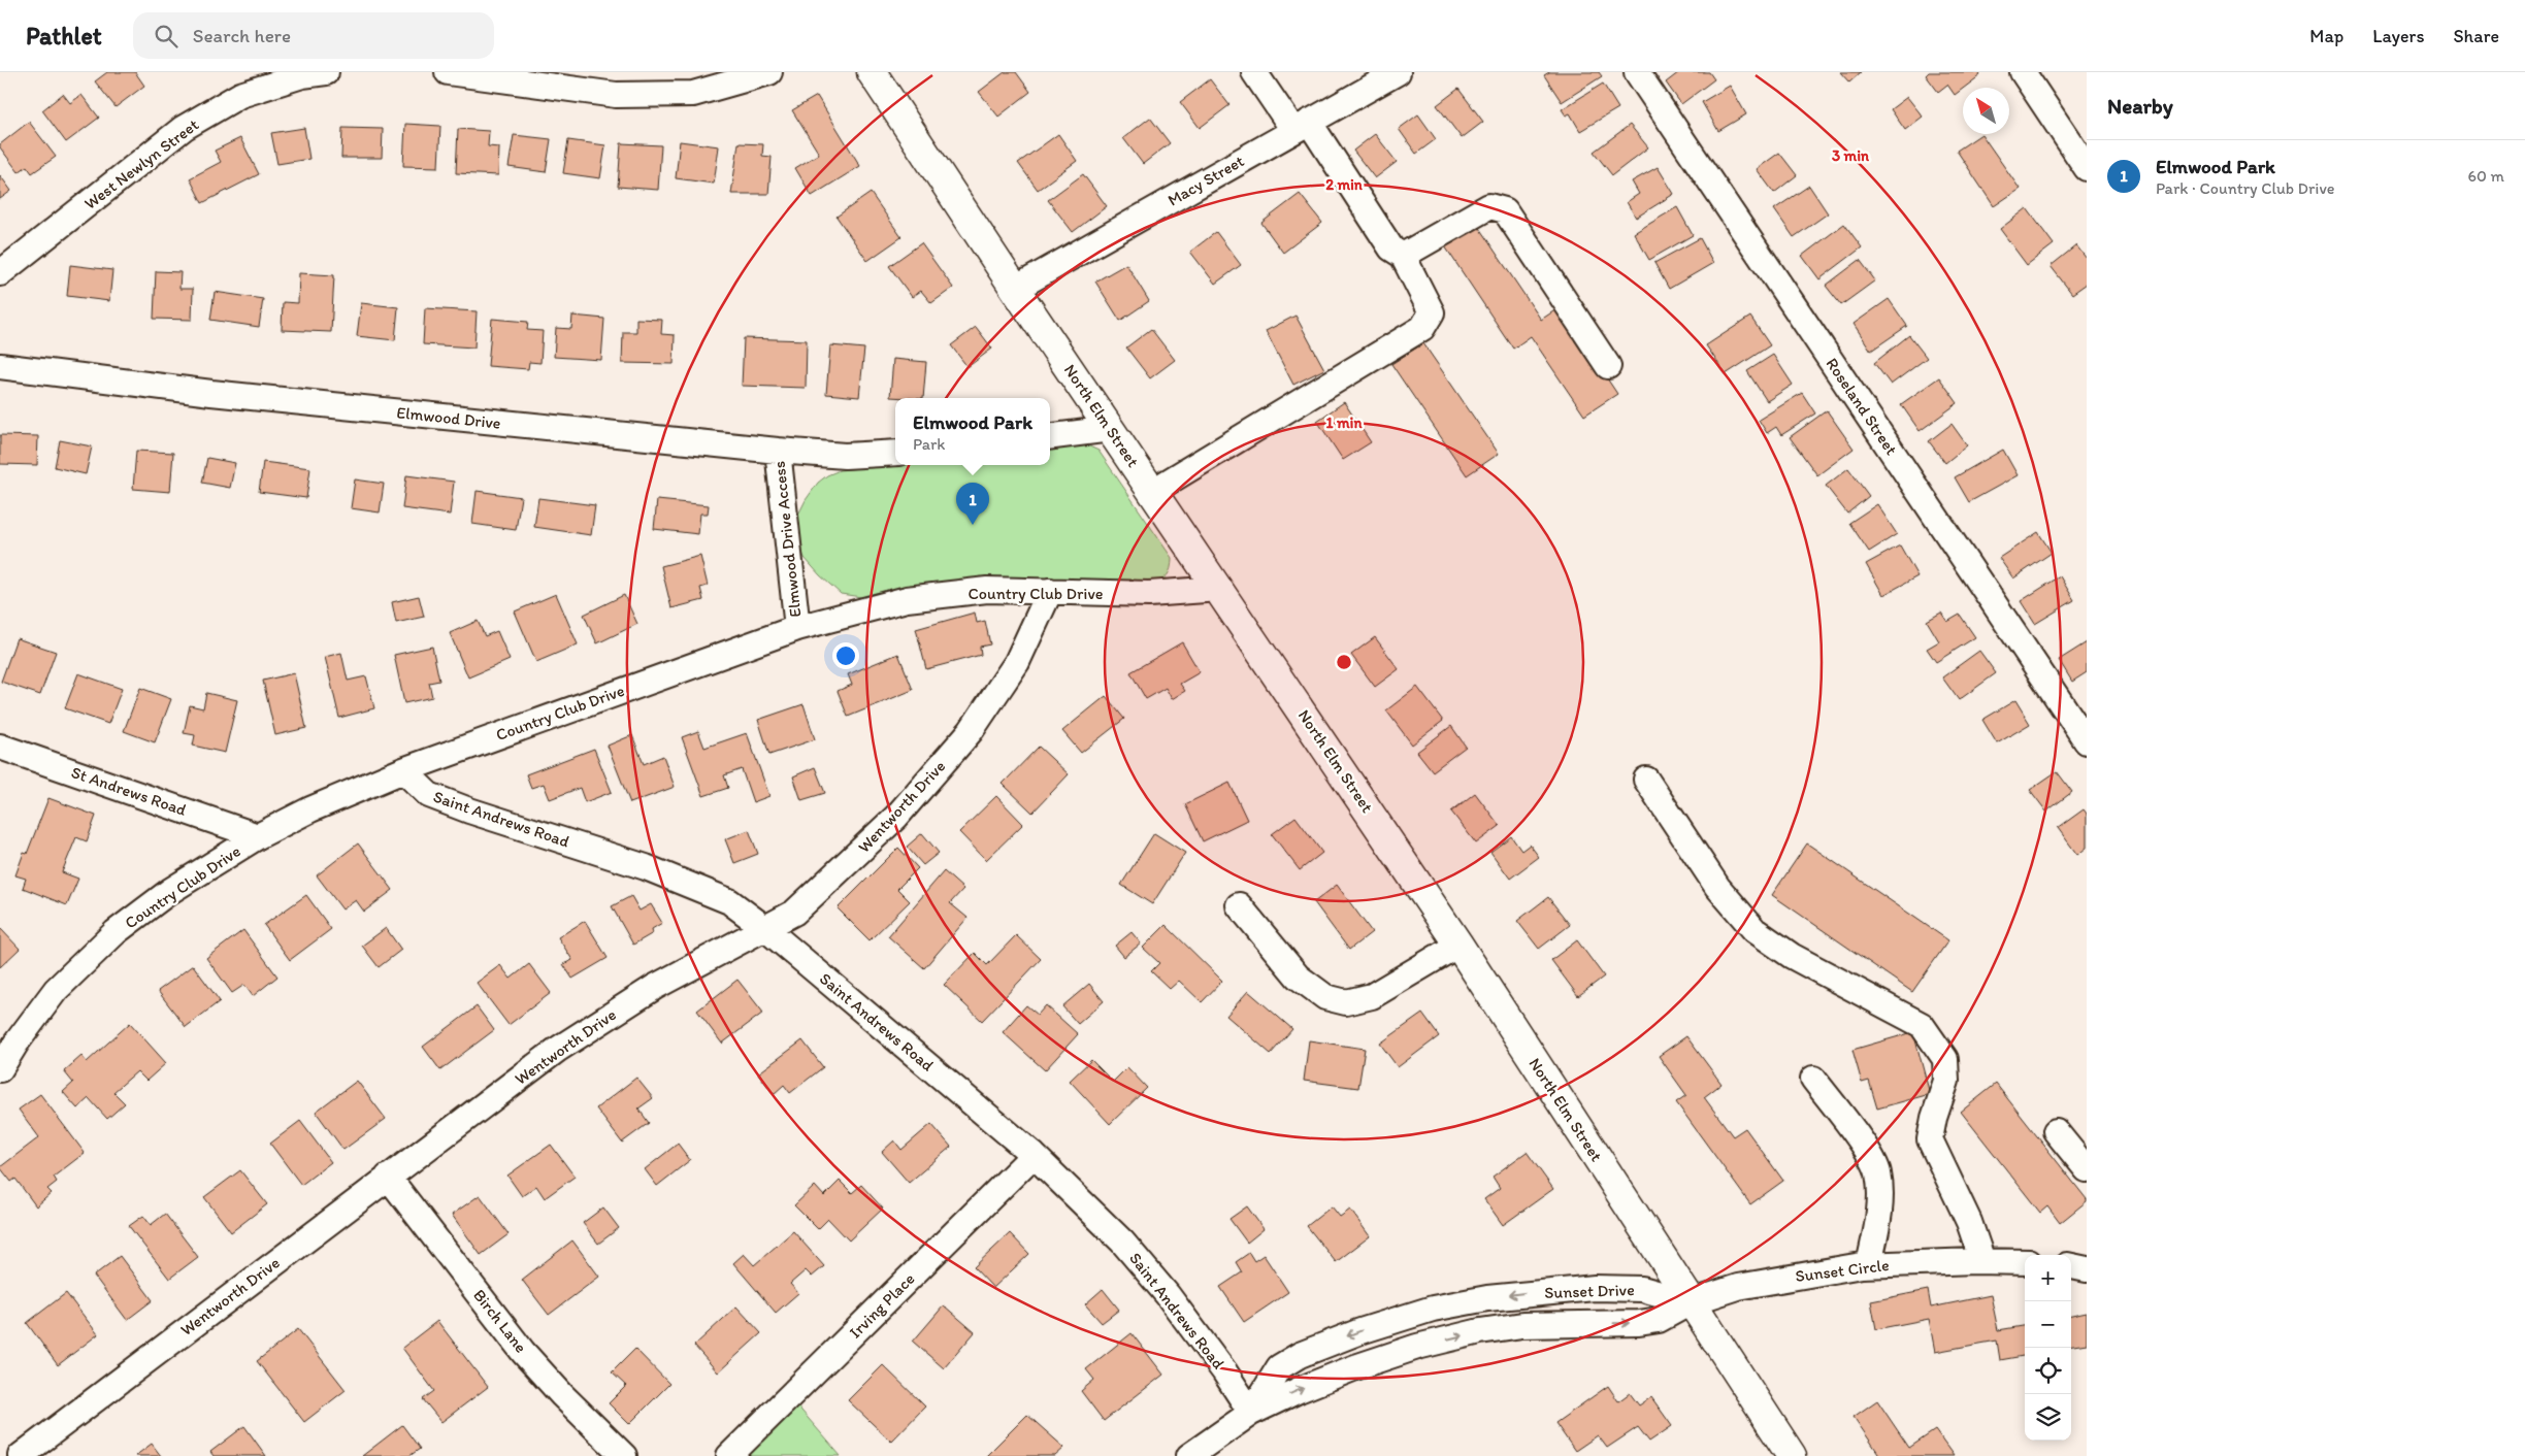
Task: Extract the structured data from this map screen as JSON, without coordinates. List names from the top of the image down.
{
  "streets": {
    "main road": ["North Elm Street"],
    "street": [
      "West Newlyn Street",
      "Macy Street",
      "Roseland Street",
      "Elmwood Drive",
      "Elmwood Drive Access",
      "Country Club Drive",
      "St Andrews Road",
      "Wentworth Drive",
      "Saint Andrews Road",
      "Sunset Circle",
      "Sunset Drive",
      "Irving Place",
      "Birch Lane"
    ]
  },
  "crossings": [
    ["Macy Street", "North Elm Street"],
    ["North Elm Street", "Country Club Drive"],
    ["North Elm Street", "Sunset Circle"],
    ["North Elm Street", "Sunset Drive"],
    ["Elmwood Drive", "Elmwood Drive Access"],
    ["Elmwood Drive Access", "Country Club Drive"],
    ["Country Club Drive", "St Andrews Road"],
    ["Country Club Drive", "Wentworth Drive"],
    ["Country Club Drive", "Saint Andrews Road"],
    ["Wentworth Drive", "Saint Andrews Road"],
    ["Wentworth Drive", "Birch Lane"],
    ["Saint Andrews Road", "Sunset Drive"],
    ["Saint Andrews Road", "Irving Place"],
    ["Sunset Circle", "Sunset Drive"]
  ],
  "north": "top left",
  "page": {
    "header": "Pathlet",
    "search": "Search here",
    "nav": ["Map", "Layers", "Share"],
    "heading": "Nearby",
    "list": [
      {
        "mark": "1",
        "name": "Elmwood Park",
        "note": "Park · Country Club Drive",
        "value": "60 m"
      }
    ],
    "popup": ["Elmwood Park", "Park"],
    "pins": "1",
    "map_buttons": ["+", "−"]
  },
  "rings": ["3 min", "2 min", "1 min"]
}
